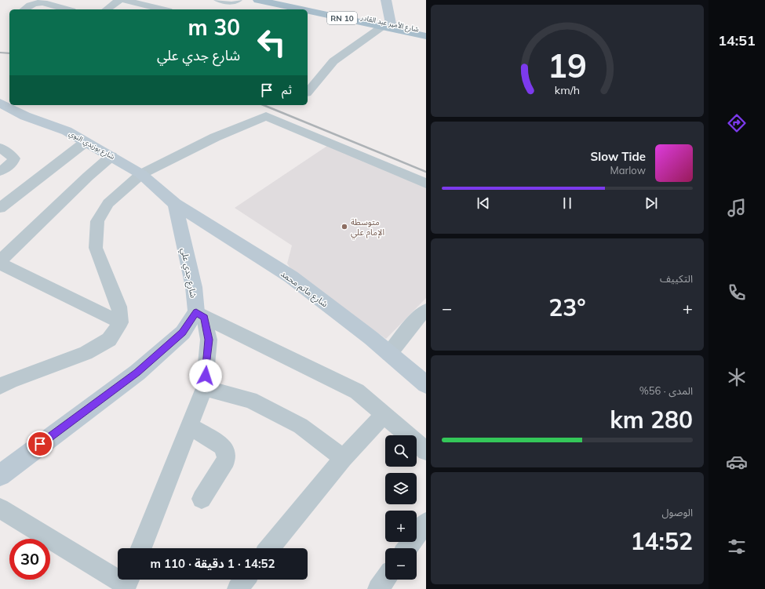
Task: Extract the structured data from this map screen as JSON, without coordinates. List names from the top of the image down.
{
  "streets": {
    "main road": ["RN 10", "شارع الأمير عبد القادر"],
    "street": ["شارع بوزيدي النوي", "شارع جدي علي", "شارع ماتم محمد"]
  },
  "crossings": [
    ["شارع بوزيدي النوي", "شارع جدي علي"],
    ["شارع بوزيدي النوي", "شارع ماتم محمد"],
    ["شارع جدي علي", "شارع ماتم محمد"]
  ],
  "places": ["متوسطة الإمام علي"],
  "page": {
    "tabs": "14:51",
    "turn": ["30 m", "شارع جدي علي"],
    "then": "ثم",
    "song": ["Slow Tide", "Marlow"],
    "tile": [
      "التكييف",
      ["المدى · 56%", "280 km"],
      ["الوصول", "14:52"]
    ],
    "heat": ["−", "23°", "+"],
    "map_buttons": ["+", "−"],
    "limit": "30",
    "trip": "14:52 · 1 دقيقة · 110 m",
    "gauge": ["19", "km/h"]
  }
}
